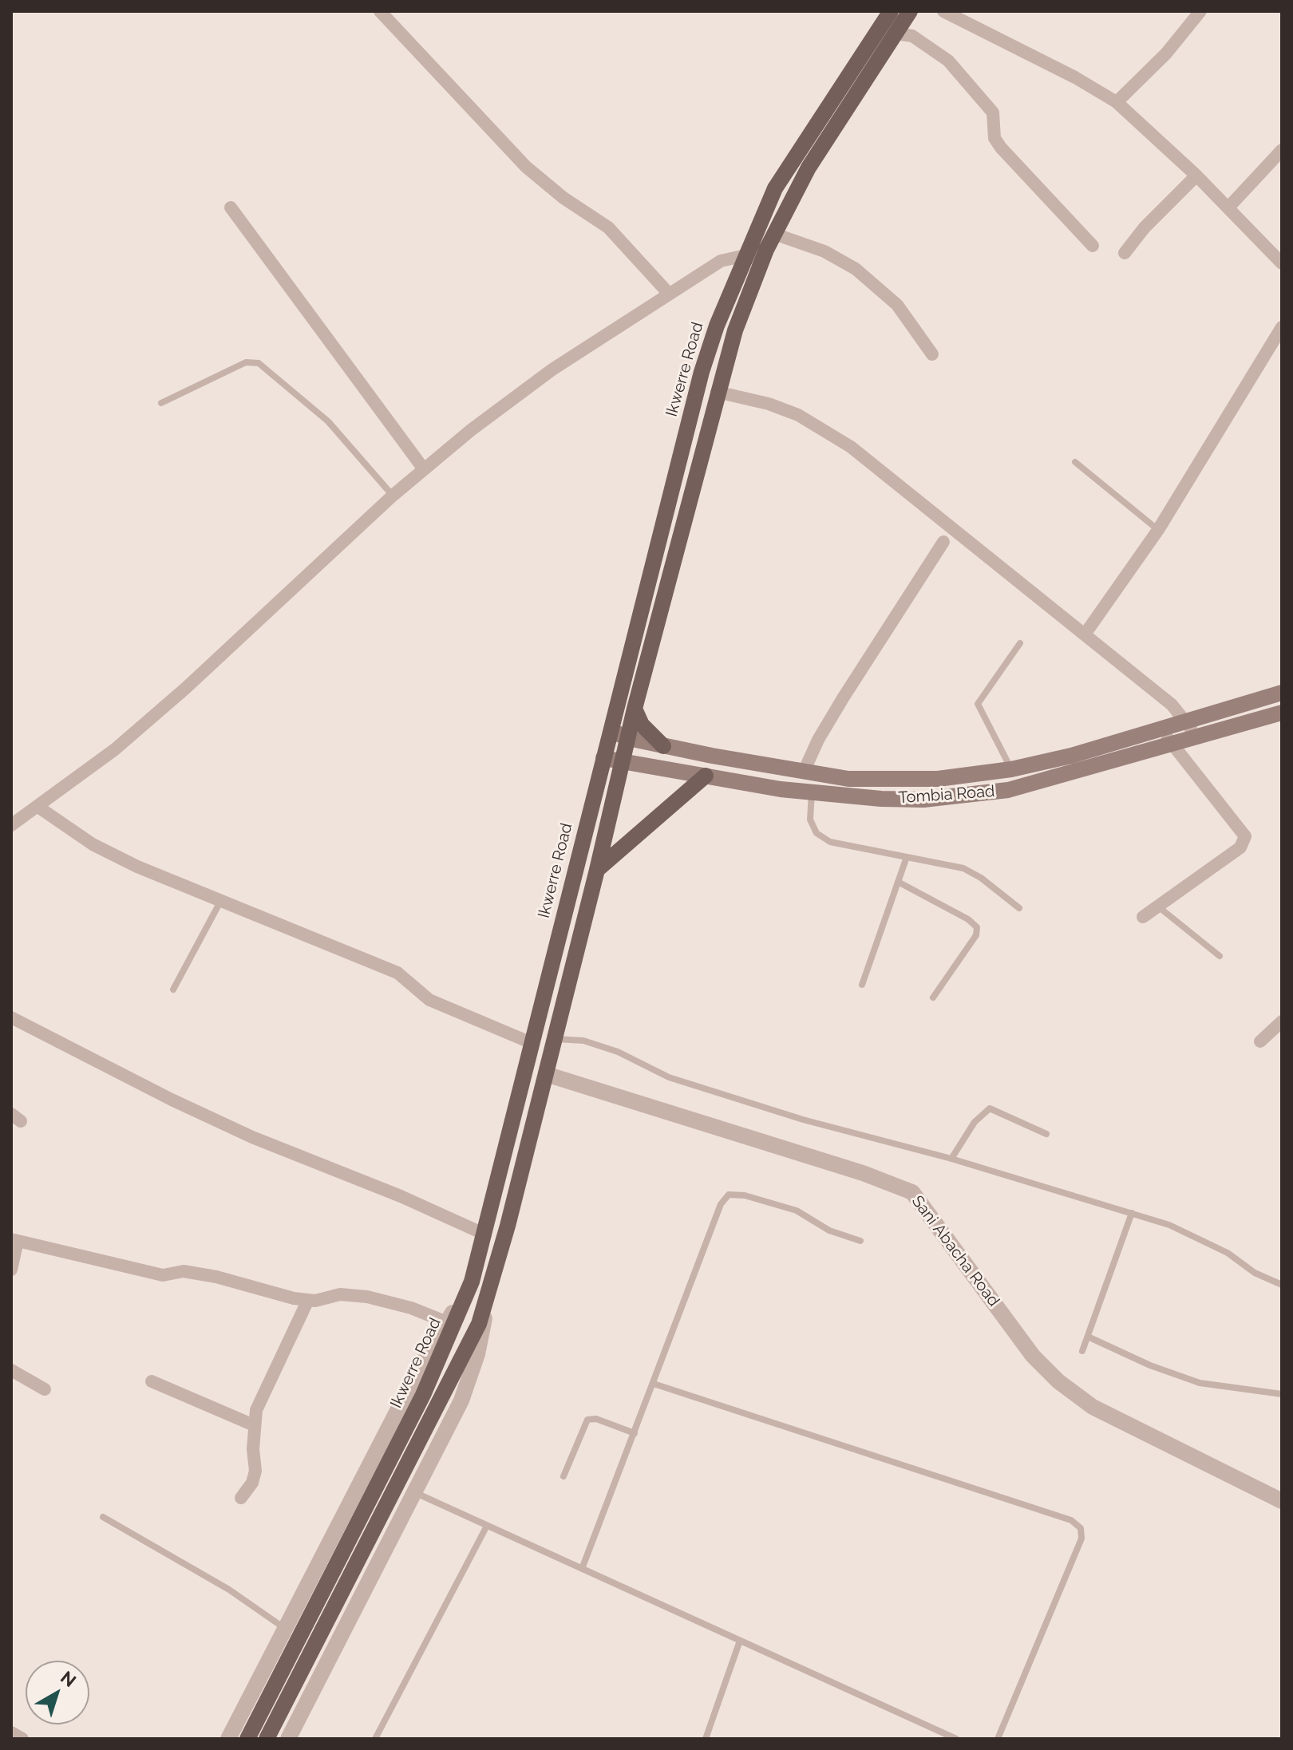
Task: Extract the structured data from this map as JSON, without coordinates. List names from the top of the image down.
{
  "streets": {
    "main road": ["Ikwerre Road", "Tombia Road"],
    "street": ["Sani Abacha Road"]
  },
  "crossings": [
    ["Ikwerre Road", "Tombia Road"]
  ],
  "north": "top right"
}
